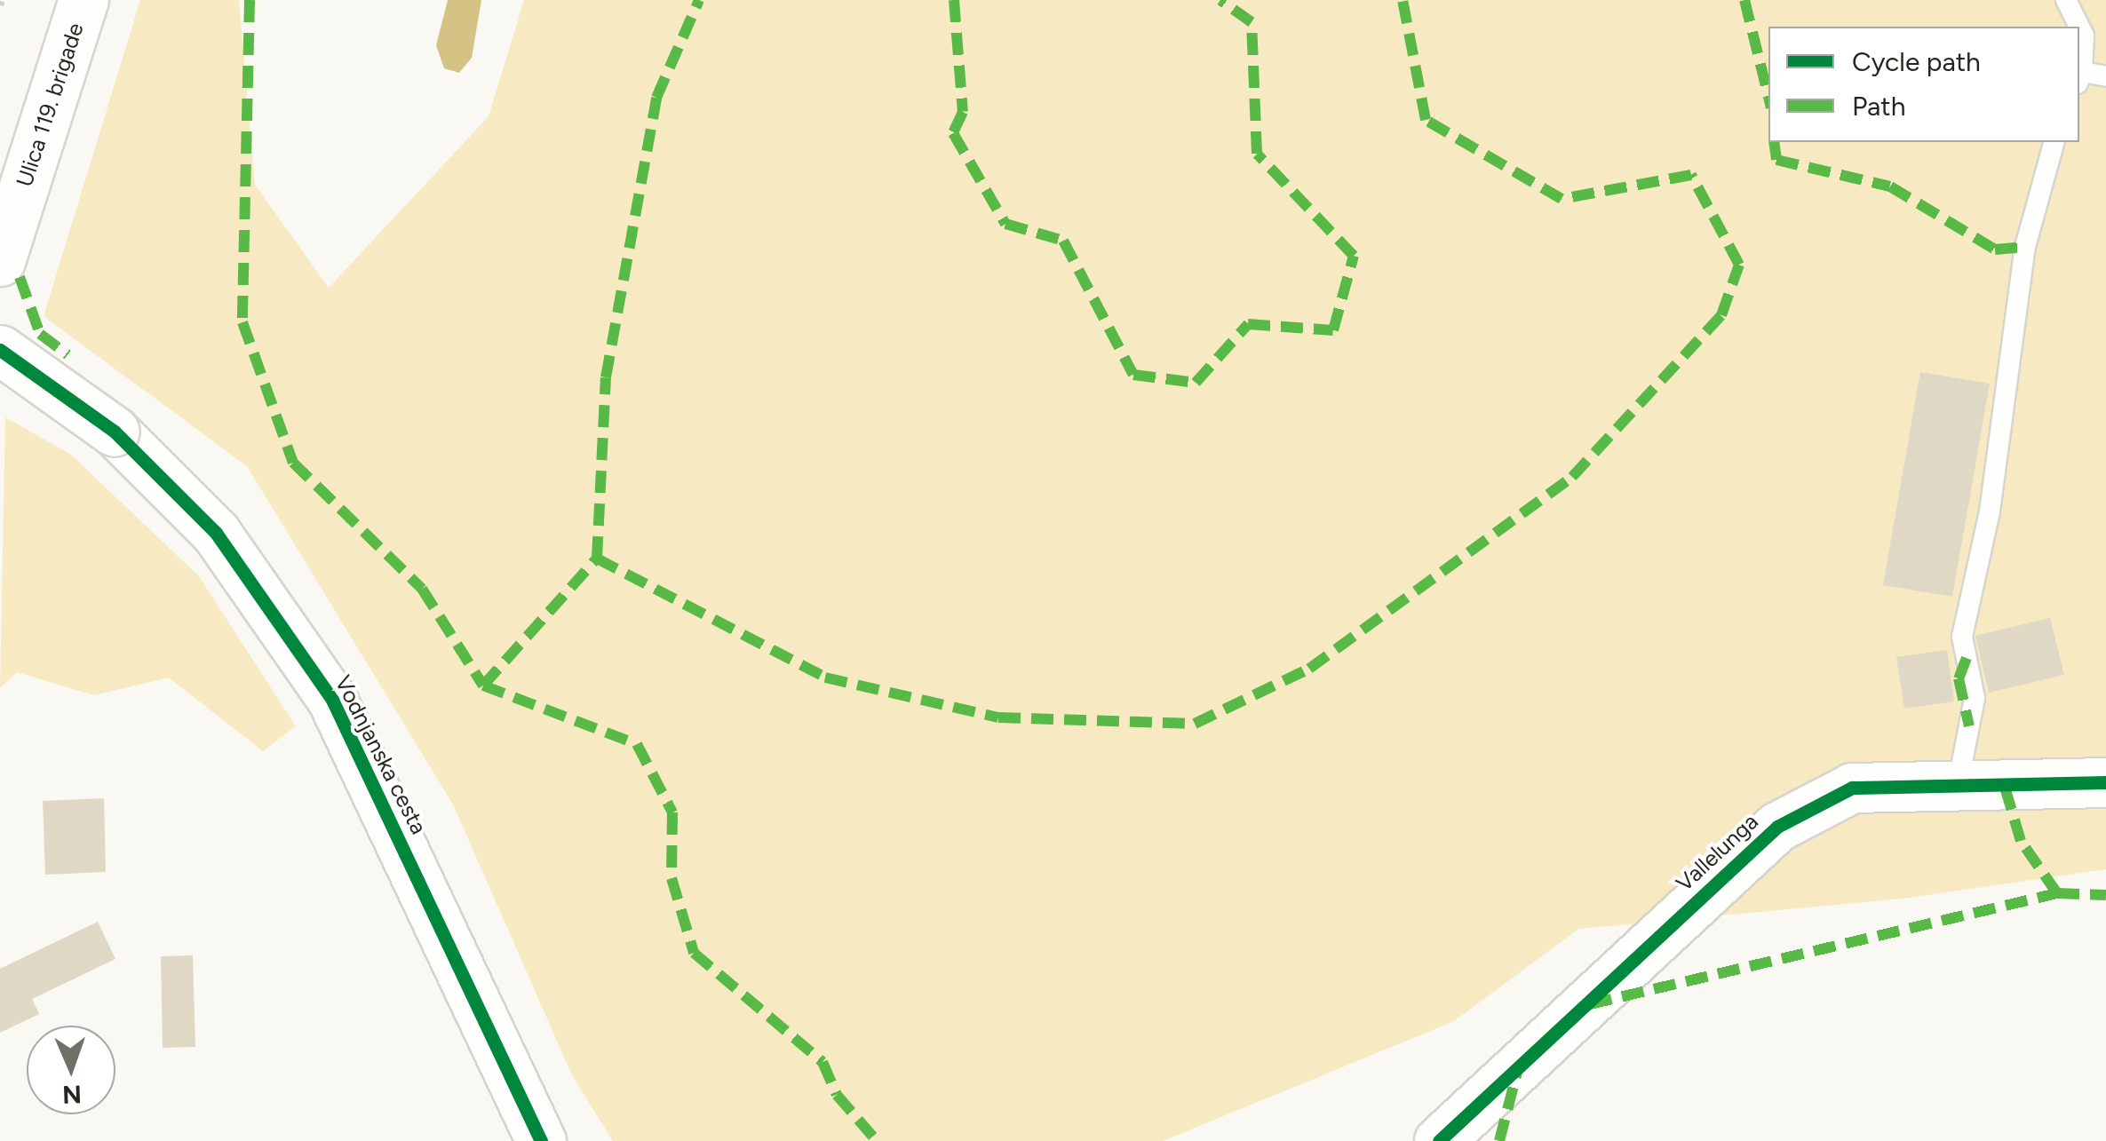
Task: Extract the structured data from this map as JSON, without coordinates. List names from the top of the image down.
{
  "streets": {
    "main road": ["Ulica 119. brigade", "Vodnjanska cesta", "Vallelunga"]
  },
  "legend": ["Cycle path", "Path"],
  "north": "bottom"
}
